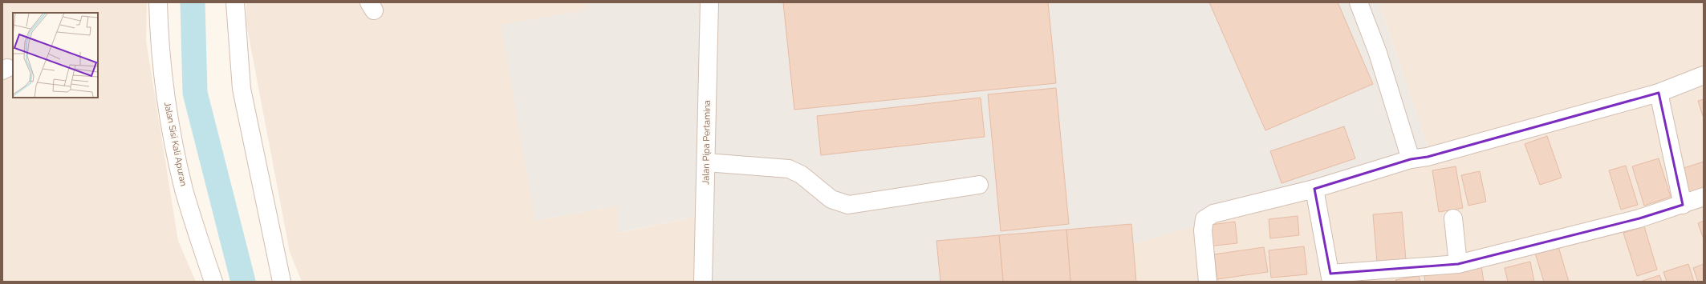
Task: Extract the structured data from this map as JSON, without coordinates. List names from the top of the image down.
{
  "streets": {
    "street": ["Jalan Pipa Pertamina", "Jalan Sisi Kali Apuran"]
  }
}
